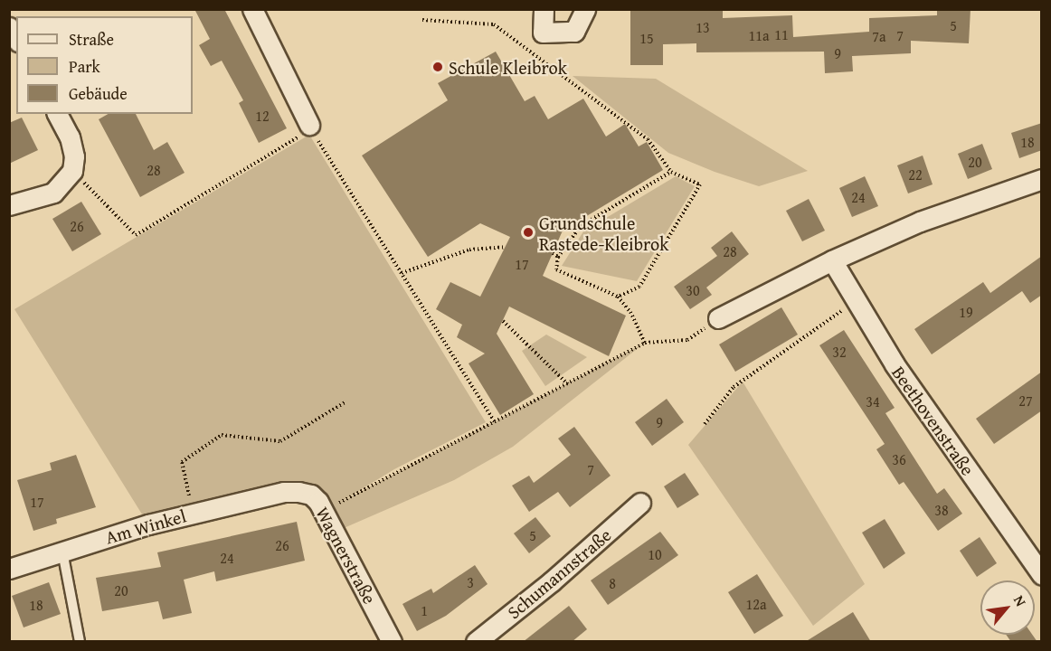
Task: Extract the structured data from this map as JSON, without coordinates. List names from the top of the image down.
{
  "streets": {
    "street": [
      "Beethovenstraße",
      "Am Winkel",
      "Wagnerstraße",
      "Schumannstraße"
    ]
  },
  "crossings": [
    ["Am Winkel", "Wagnerstraße"]
  ],
  "places": ["Schule Kleibrok", "Grundschule Rastede-Kleibrok"],
  "house_numbers": [
    "5",
    "13",
    "11",
    "11a",
    "7",
    "7a",
    "15",
    "9",
    "12",
    "18",
    "20",
    "28",
    "22",
    "24",
    "26",
    "28",
    "17",
    "30",
    "19",
    "32",
    "27",
    "34",
    "9",
    "36",
    "7",
    "17",
    "38",
    "5",
    "26",
    "10",
    "24",
    "3",
    "8",
    "20",
    "12a",
    "18",
    "1"
  ],
  "legend": ["Straße", "Park", "Gebäude"],
  "north": "top right"
}
